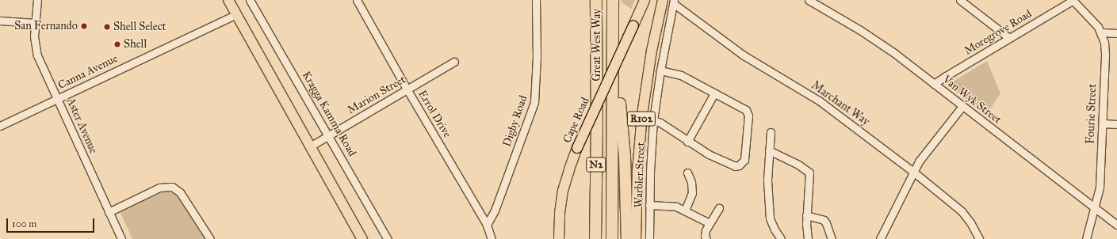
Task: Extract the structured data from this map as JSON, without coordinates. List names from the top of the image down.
{
  "streets": {
    "highway": ["Great West Way", "N2"],
    "main road": ["R102", "Cape Road"],
    "street": [
      "Moregrove Road",
      "Canna Avenue",
      "Marion Street",
      "Van Wyk Street",
      "Marchant Way",
      "Kragga Kamma Road",
      "Errol Drive",
      "Fourie Street",
      "Digby Road",
      "Aster Avenue",
      "Warbler Street"
    ]
  },
  "crossings": [
    ["Moregrove Road", "Van Wyk Street"],
    ["Moregrove Road", "Fourie Street"],
    ["Great West Way", "N2"],
    ["Canna Avenue", "Aster Avenue"],
    ["Marion Street", "Kragga Kamma Road"],
    ["Marion Street", "Errol Drive"],
    ["Van Wyk Street", "Fourie Street"],
    ["Marchant Way", "Warbler Street"],
    ["Errol Drive", "Digby Road"]
  ],
  "places": ["San Fernando", "Shell Select", "Shell"],
  "scale_bar": "100 m"
}
